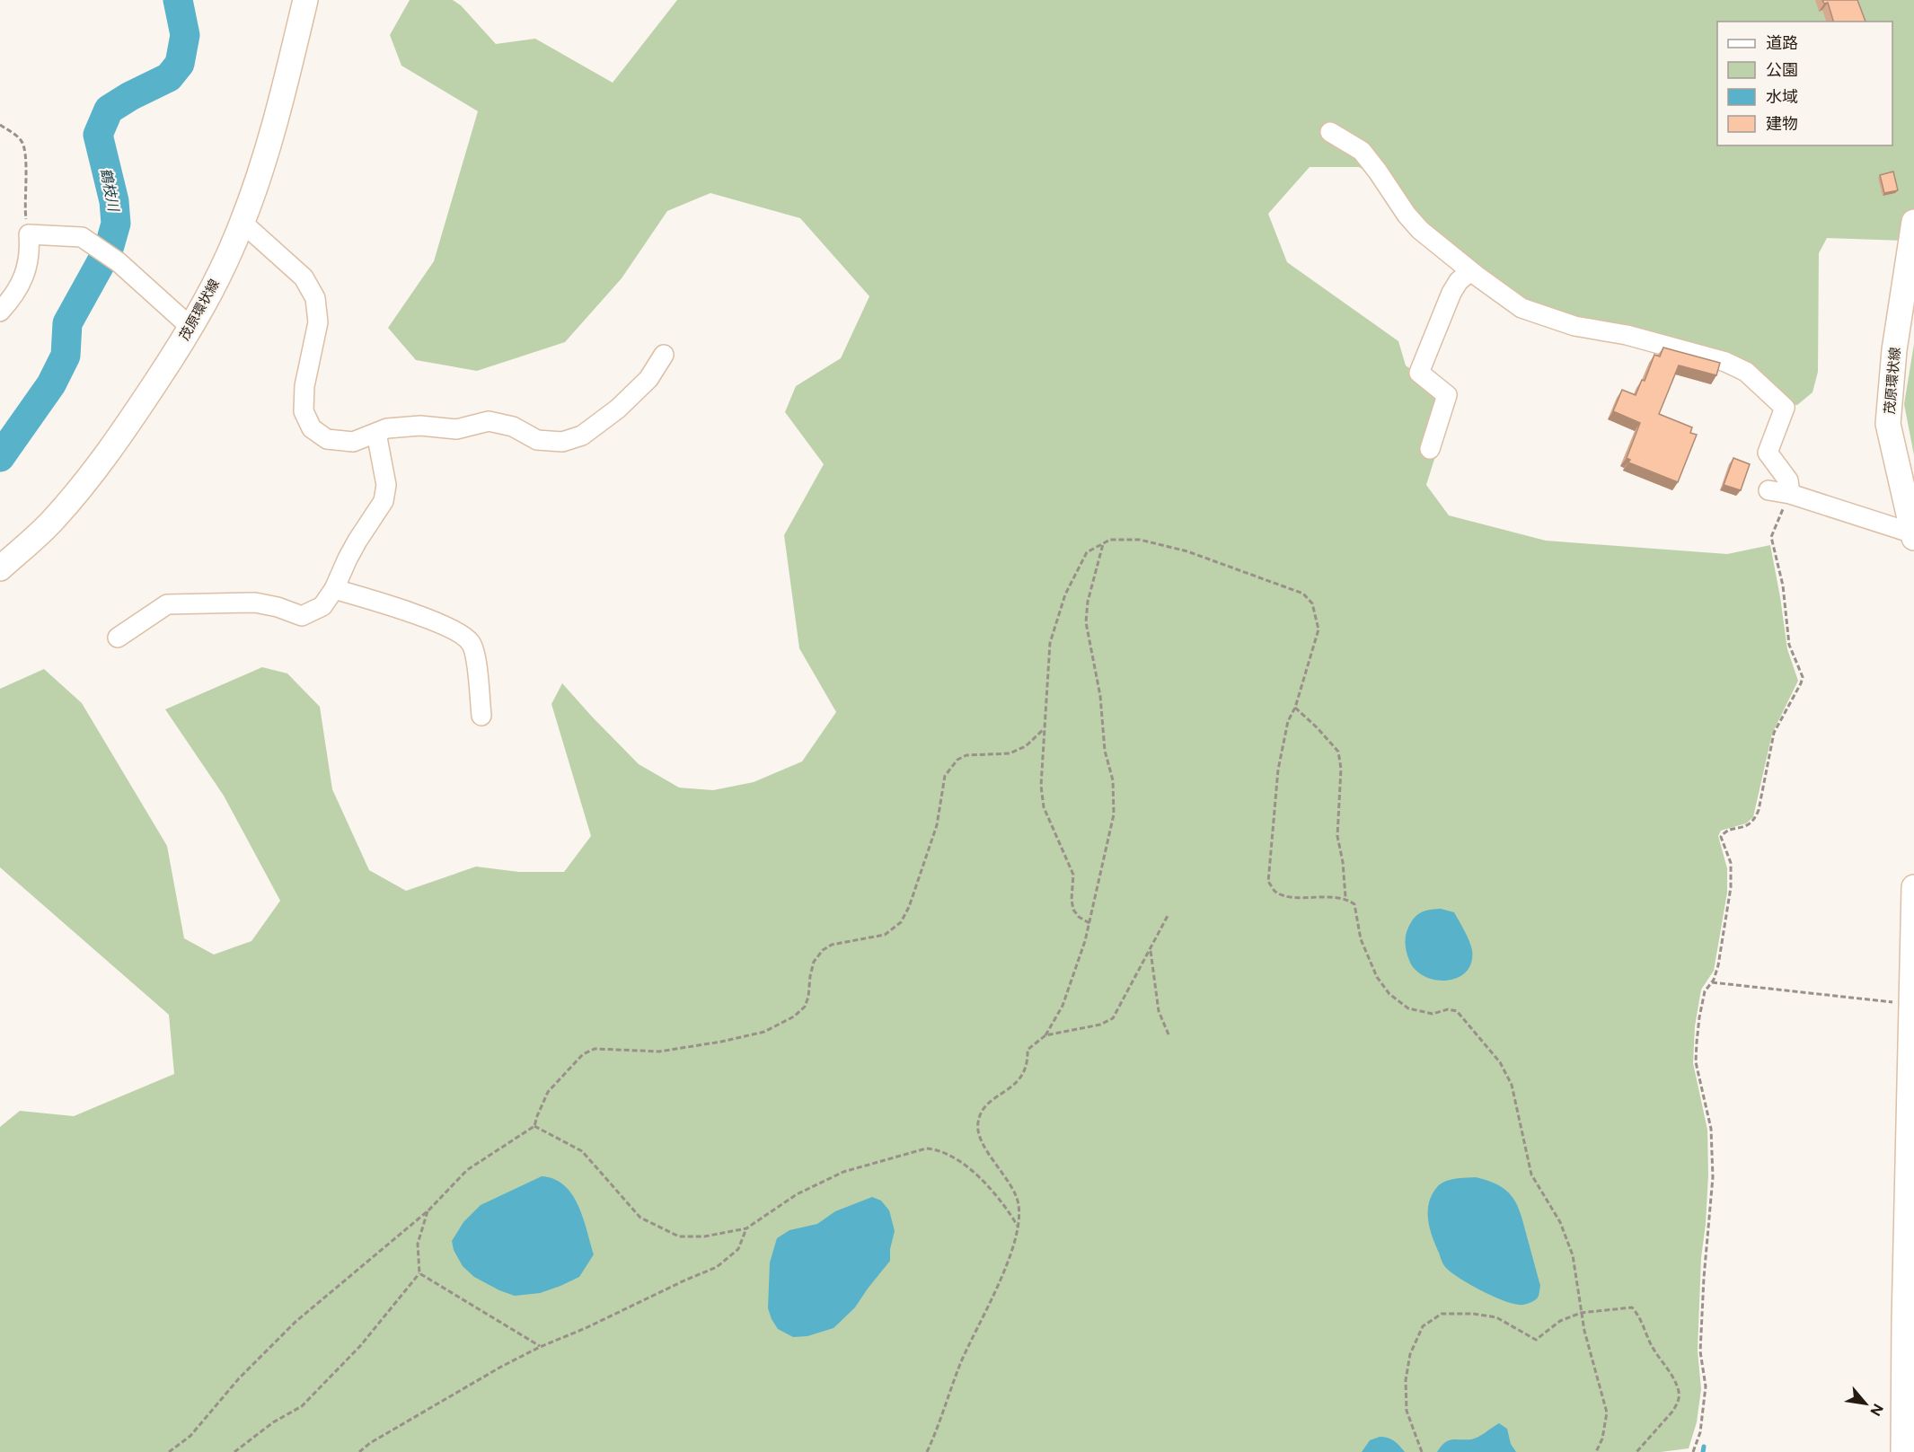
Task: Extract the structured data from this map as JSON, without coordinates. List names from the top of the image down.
{
  "streets": {
    "main road": ["茂原環状線"]
  },
  "water": ["鶴枝川"],
  "legend": [
    "道路",
    "公園",
    "水域",
    "建物"
  ],
  "north": "bottom right"
}
